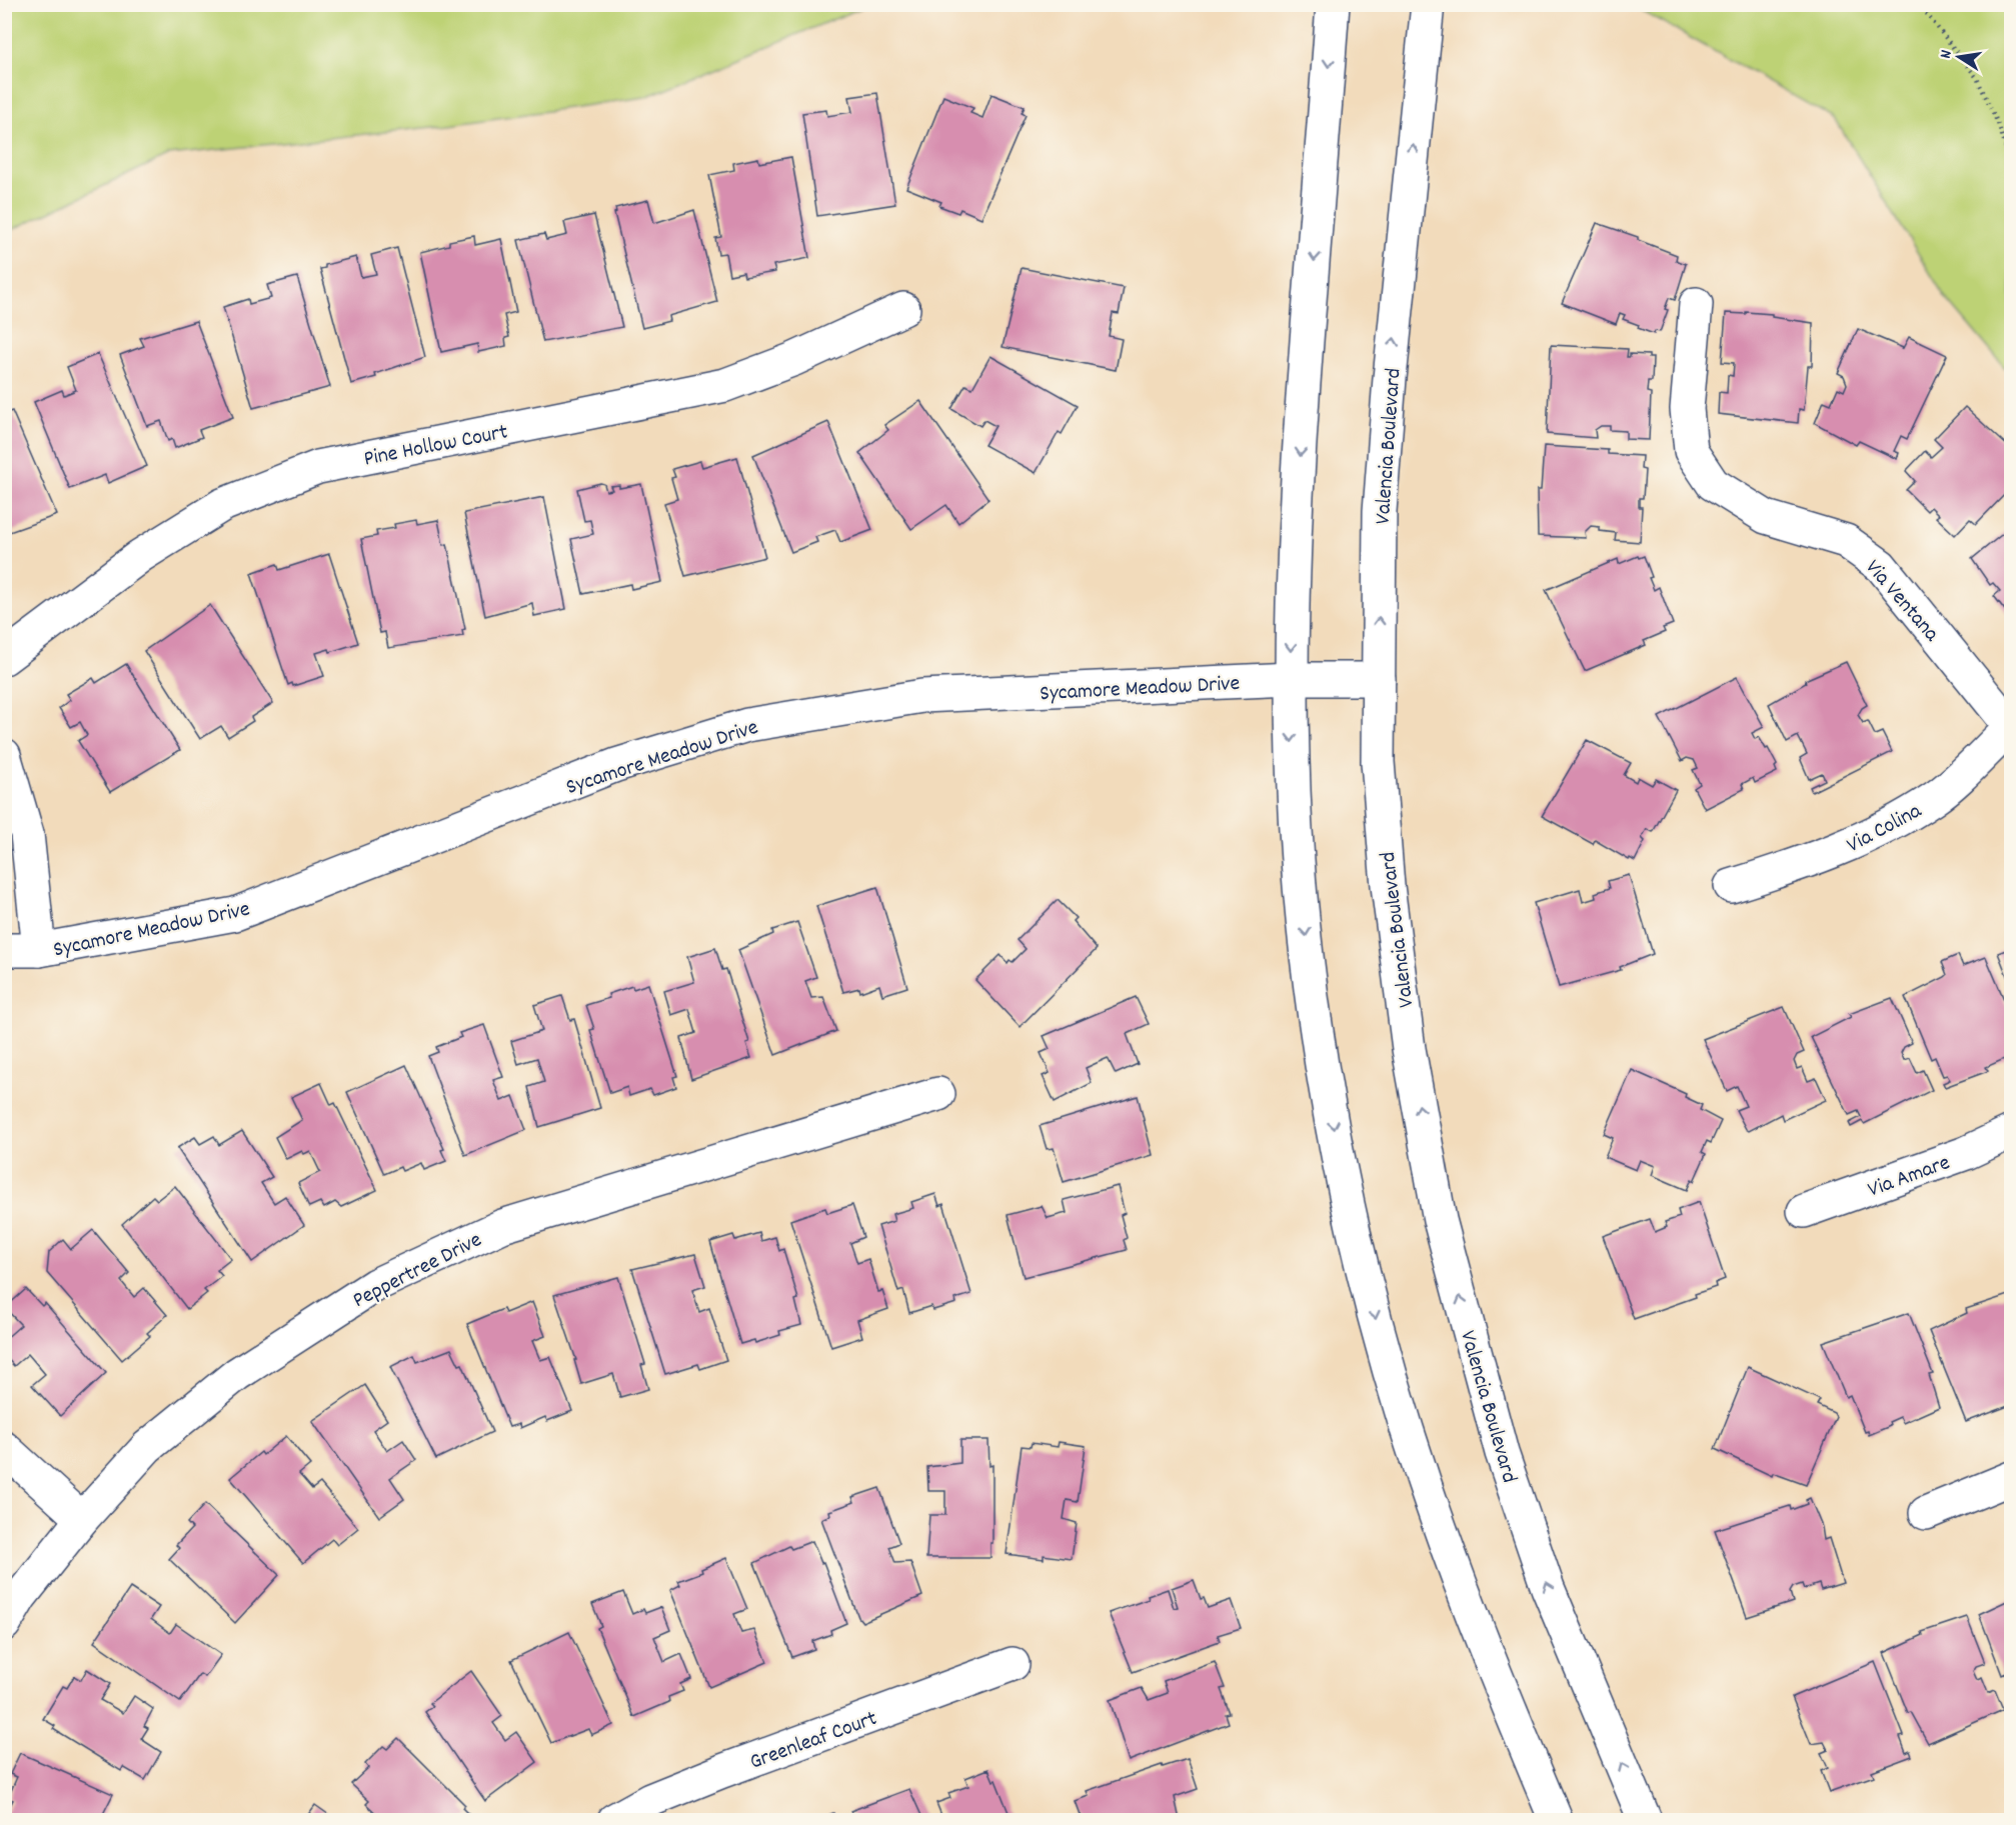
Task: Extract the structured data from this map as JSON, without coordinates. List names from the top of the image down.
{
  "streets": {
    "street": [
      "Pine Hollow Court",
      "Valencia Boulevard",
      "Via Ventana",
      "Sycamore Meadow Drive",
      "Via Colina",
      "Via Amare",
      "Peppertree Drive",
      "Greenleaf Court"
    ]
  },
  "crossings": [
    ["Valencia Boulevard", "Sycamore Meadow Drive"],
    ["Via Ventana", "Via Colina"]
  ],
  "north": "left"
}
